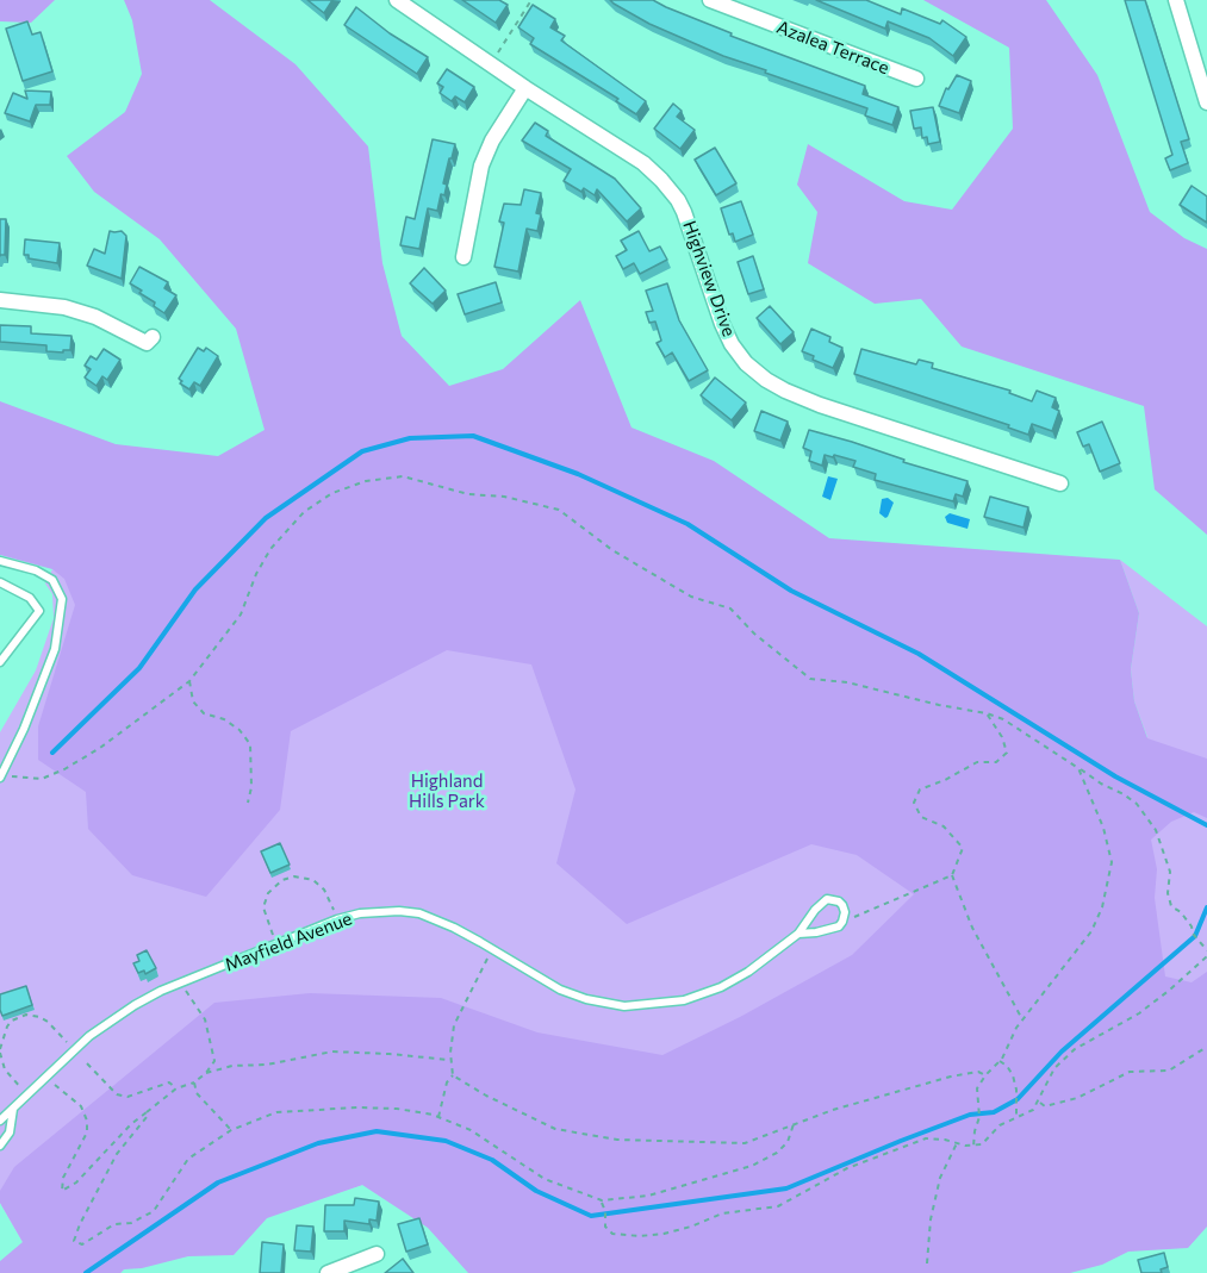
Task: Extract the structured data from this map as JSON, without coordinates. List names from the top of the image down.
{
  "streets": {
    "street": ["Azalea Terrace", "Highview Drive"],
    "lane": ["Mayfield Avenue"]
  },
  "parks": ["Highland Hills Park"]
}
